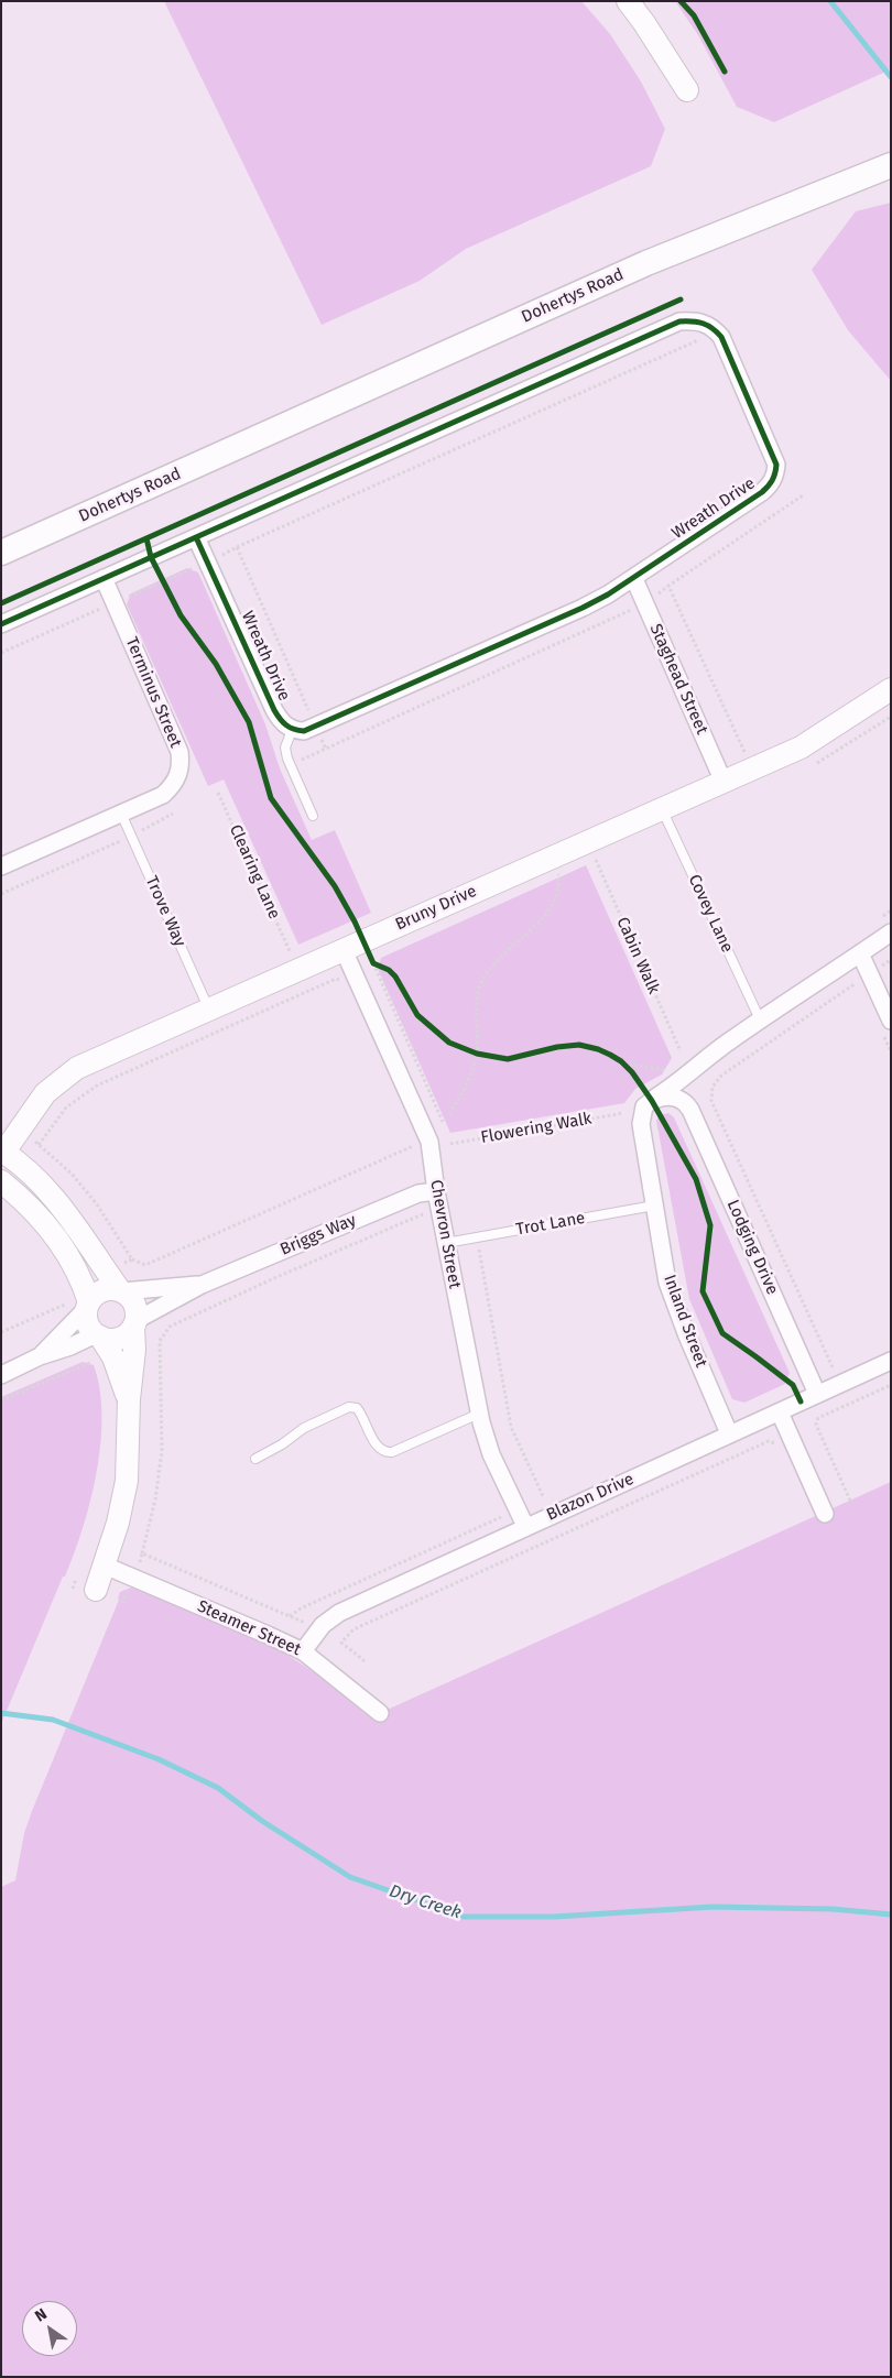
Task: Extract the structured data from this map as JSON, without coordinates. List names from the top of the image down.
{
  "streets": {
    "main road": ["Dohertys Road"],
    "street": [
      "Wreath Drive",
      "Staghead Street",
      "Terminus Street",
      "Bruny Drive",
      "Chevron Street",
      "Briggs Way",
      "Lodging Drive",
      "Inland Street",
      "Blazon Drive",
      "Steamer Street"
    ],
    "lane": ["Trove Way", "Covey Lane", "Trot Lane"],
    "path": ["Clearing Lane", "Cabin Walk", "Flowering Walk"]
  },
  "crossings": [
    ["Wreath Drive", "Staghead Street"],
    ["Wreath Drive", "Terminus Street"],
    ["Staghead Street", "Bruny Drive"],
    ["Terminus Street", "Trove Way"],
    ["Bruny Drive", "Trove Way"],
    ["Bruny Drive", "Covey Lane"],
    ["Bruny Drive", "Chevron Street"],
    ["Trot Lane", "Chevron Street"],
    ["Trot Lane", "Inland Street"],
    ["Chevron Street", "Briggs Way"],
    ["Chevron Street", "Blazon Drive"],
    ["Lodging Drive", "Blazon Drive"],
    ["Inland Street", "Blazon Drive"],
    ["Blazon Drive", "Steamer Street"]
  ],
  "water": ["Dry Creek"],
  "north": "top left"
}
